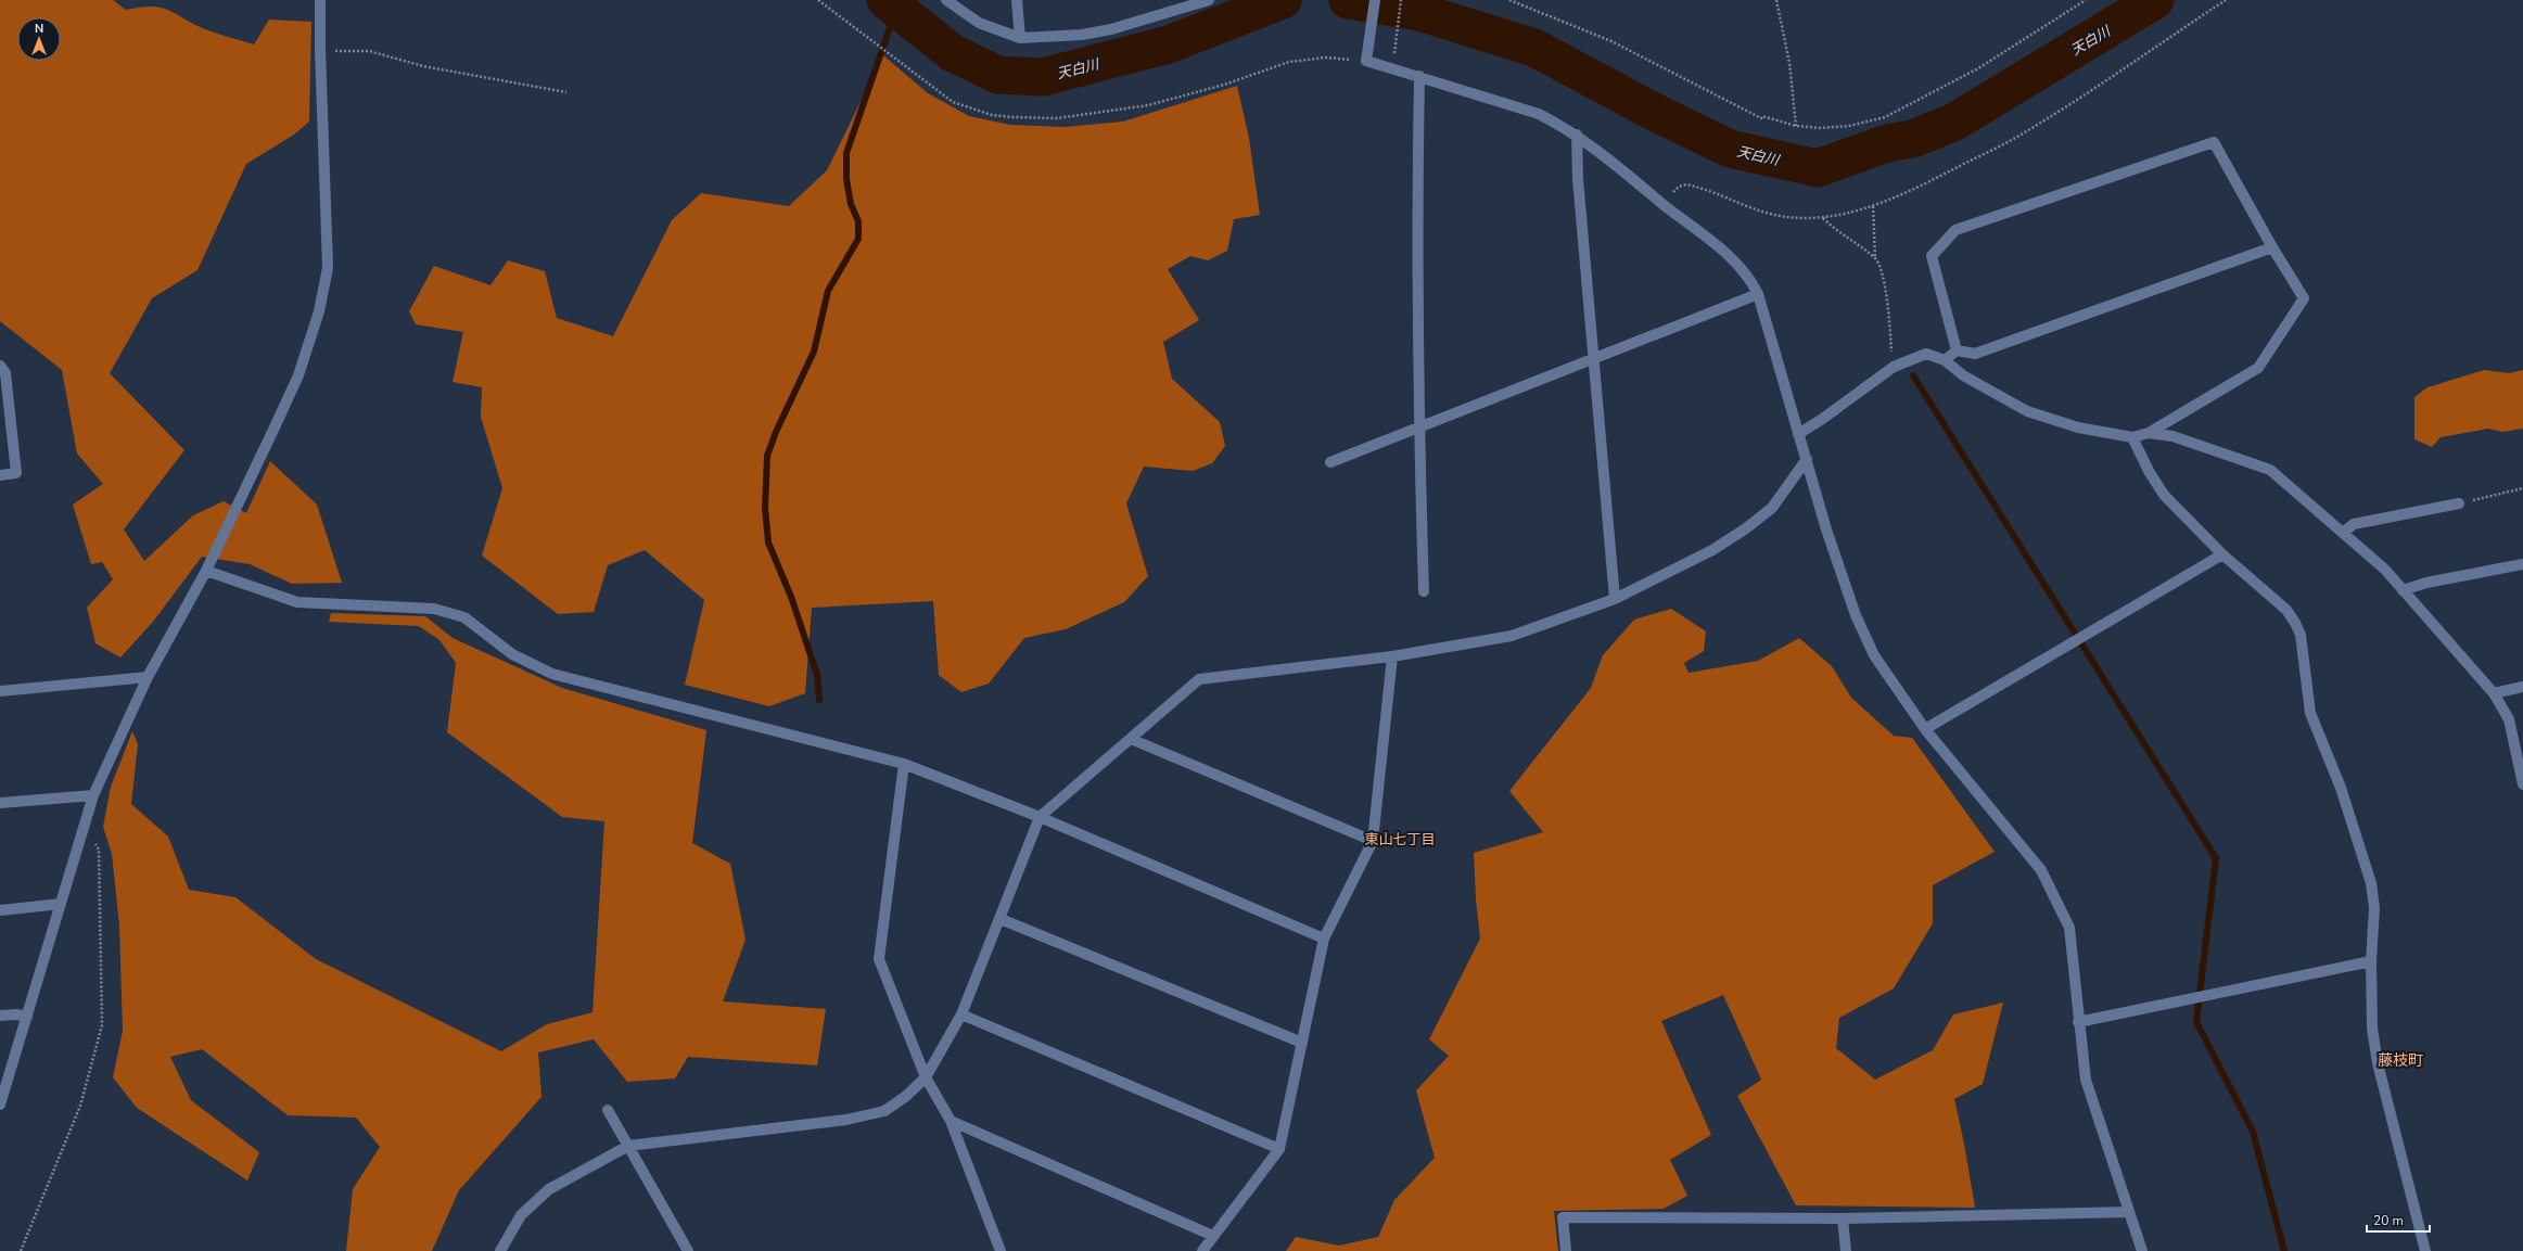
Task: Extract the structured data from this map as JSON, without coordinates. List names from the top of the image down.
{
  "districts": ["東山七丁目", "藤枝町"],
  "water": ["天白川"],
  "scale_bar": "20 m",
  "north": "top"
}
